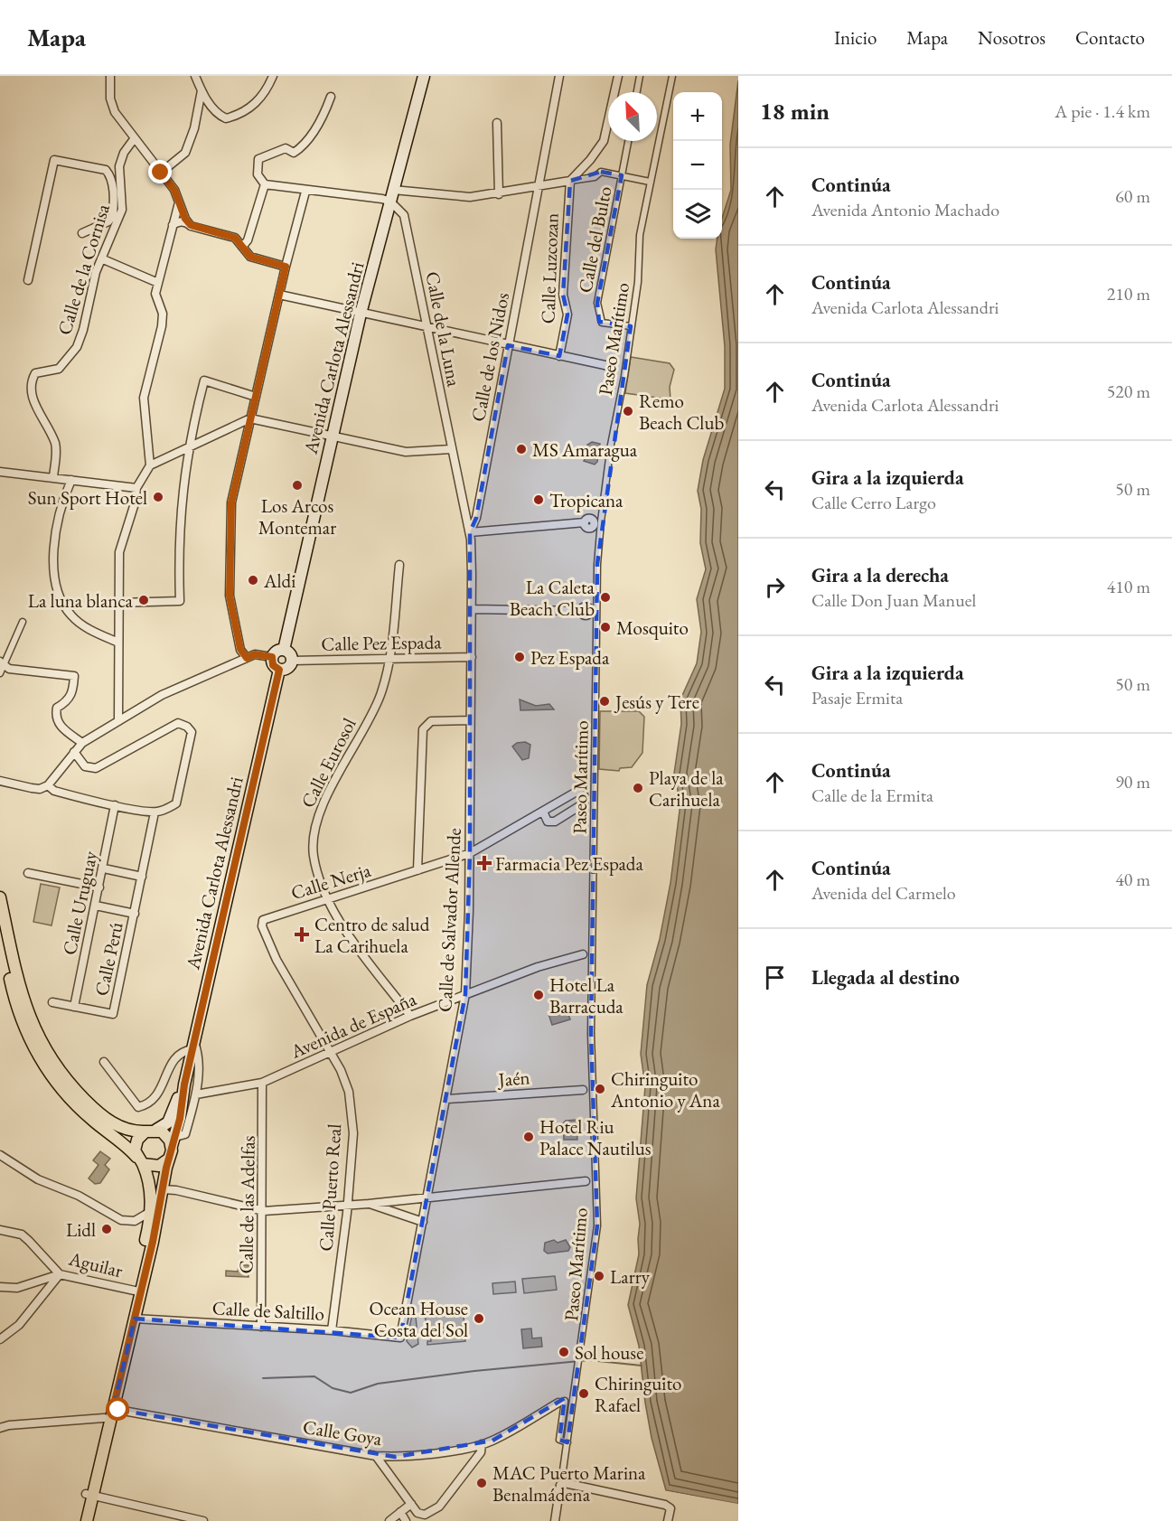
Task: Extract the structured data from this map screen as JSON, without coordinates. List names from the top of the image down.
{
  "streets": {
    "main road": ["Avenida Carlota Alessandri"],
    "street": [
      "Calle del Bulto",
      "Calle Luzcozan",
      "Calle de la Cornisa",
      "Calle de la Luna",
      "Paseo Marítimo",
      "Calle de los Nidos",
      "Calle Pez Espada",
      "Calle Eurosol",
      "Calle Nerja",
      "Calle Uruguay",
      "Calle de Salvador Allende",
      "Calle Perú",
      "Avenida de España",
      "Jaén",
      "Calle Puerto Real",
      "Calle de las Adelfas",
      "Aguilar",
      "Calle de Saltillo",
      "Calle Goya"
    ]
  },
  "crossings": [
    ["Calle del Bulto", "Paseo Marítimo"],
    ["Calle de la Luna", "Calle de los Nidos"],
    ["Calle de la Luna", "Avenida Carlota Alessandri"],
    ["Calle de la Luna", "Calle de Salvador Allende"],
    ["Calle de los Nidos", "Calle de Salvador Allende"],
    ["Avenida Carlota Alessandri", "Calle Pez Espada"],
    ["Calle Pez Espada", "Calle Eurosol"],
    ["Calle Pez Espada", "Calle de Salvador Allende"],
    ["Calle Eurosol", "Calle Nerja"],
    ["Calle Eurosol", "Avenida de España"],
    ["Calle Nerja", "Calle de Salvador Allende"],
    ["Calle Nerja", "Avenida de España"],
    ["Calle Nerja", "Calle Puerto Real"],
    ["Calle Uruguay", "Calle Perú"],
    ["Calle de Salvador Allende", "Avenida de España"],
    ["Calle de Salvador Allende", "Jaén"],
    ["Calle de Salvador Allende", "Calle de Saltillo"],
    ["Avenida de España", "Calle Puerto Real"],
    ["Avenida de España", "Calle de las Adelfas"],
    ["Calle Puerto Real", "Calle de Saltillo"],
    ["Calle de las Adelfas", "Calle de Saltillo"]
  ],
  "places": {
    "other": [
      "Remo Beach Club",
      "MS Amaragua",
      "Los Arcos Montemar",
      "Sun Sport Hotel",
      "Tropicana",
      "Aldi",
      "La Caleta Beach Club",
      "La luna blanca",
      "Mosquito",
      "Pez Espada",
      "Jesús y Tere",
      "Playa de la Carihuela",
      "Hotel La Barracuda",
      "Chiringuito Antonio y Ana",
      "Hotel Riu Palace Nautilus",
      "Lidl",
      "Larry",
      "Ocean House Costa del Sol",
      "Sol house",
      "Chiringuito Rafael",
      "MAC Puerto Marina Benalmádena"
    ],
    "health": ["Farmacia Pez Espada", "Centro de salud La Carihuela"]
  },
  "north": "top left",
  "page": {
    "header": "Mapa",
    "nav": [
      "Inicio",
      "Mapa",
      "Nosotros",
      "Contacto"
    ],
    "heading": ["18 min", "A pie · 1.4 km"],
    "map_buttons": ["+", "−"],
    "list": [
      ["Continúa", "Avenida Antonio Machado", "60 m"],
      ["Continúa", "Avenida Carlota Alessandri", "210 m"],
      ["Continúa", "Avenida Carlota Alessandri", "520 m"],
      ["Gira a la izquierda", "Calle Cerro Largo", "50 m"],
      ["Gira a la derecha", "Calle Don Juan Manuel", "410 m"],
      ["Gira a la izquierda", "Pasaje Ermita", "50 m"],
      ["Continúa", "Calle de la Ermita", "90 m"],
      ["Continúa", "Avenida del Carmelo", "40 m"],
      "Llegada al destino"
    ]
  }
}
